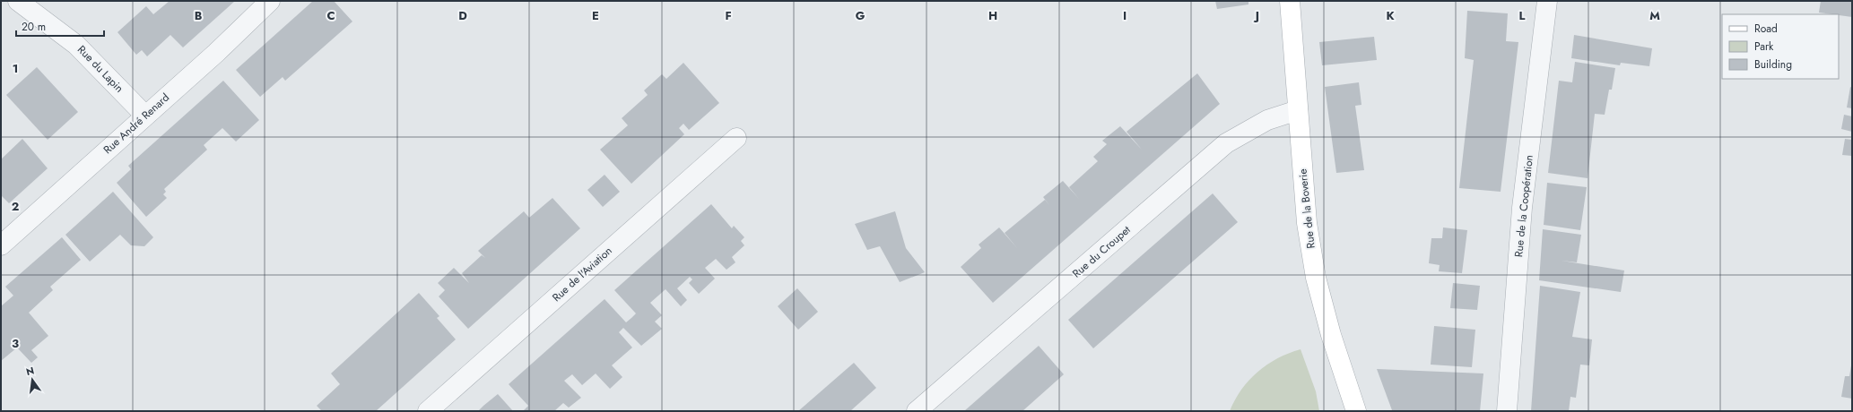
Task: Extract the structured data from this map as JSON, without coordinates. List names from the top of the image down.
{
  "streets": {
    "street": [
      "Rue du Lapin",
      "Rue André Renard",
      "Rue de la Coopération",
      "Rue de la Boverie",
      "Rue du Croupet",
      "Rue de l'Aviation"
    ]
  },
  "crossings": [
    ["Rue du Lapin", "Rue André Renard"],
    ["Rue de la Boverie", "Rue du Croupet"]
  ],
  "legend": ["Road", "Park", "Building"],
  "scale_bar": "20 m",
  "north": "top",
  "grid": {
    "columns": [
      "B",
      "C",
      "D",
      "E",
      "F",
      "G",
      "H",
      "I",
      "J",
      "K",
      "L",
      "M"
    ],
    "rows": ["1", "2", "3"]
  }
}
